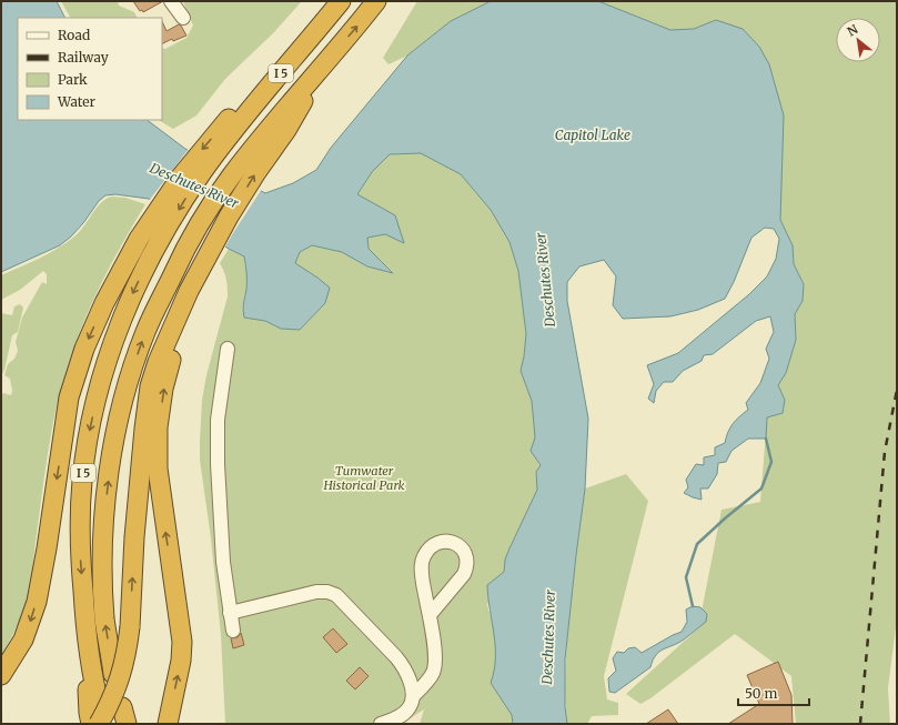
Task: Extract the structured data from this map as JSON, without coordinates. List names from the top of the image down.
{
  "streets": {
    "highway": ["I 5"]
  },
  "water": ["Capitol Lake", "Deschutes River"],
  "parks": ["Tumwater Historical Park"],
  "legend": [
    "Road",
    "Railway",
    "Park",
    "Water"
  ],
  "scale_bar": "50 m",
  "north": "top left"
}
